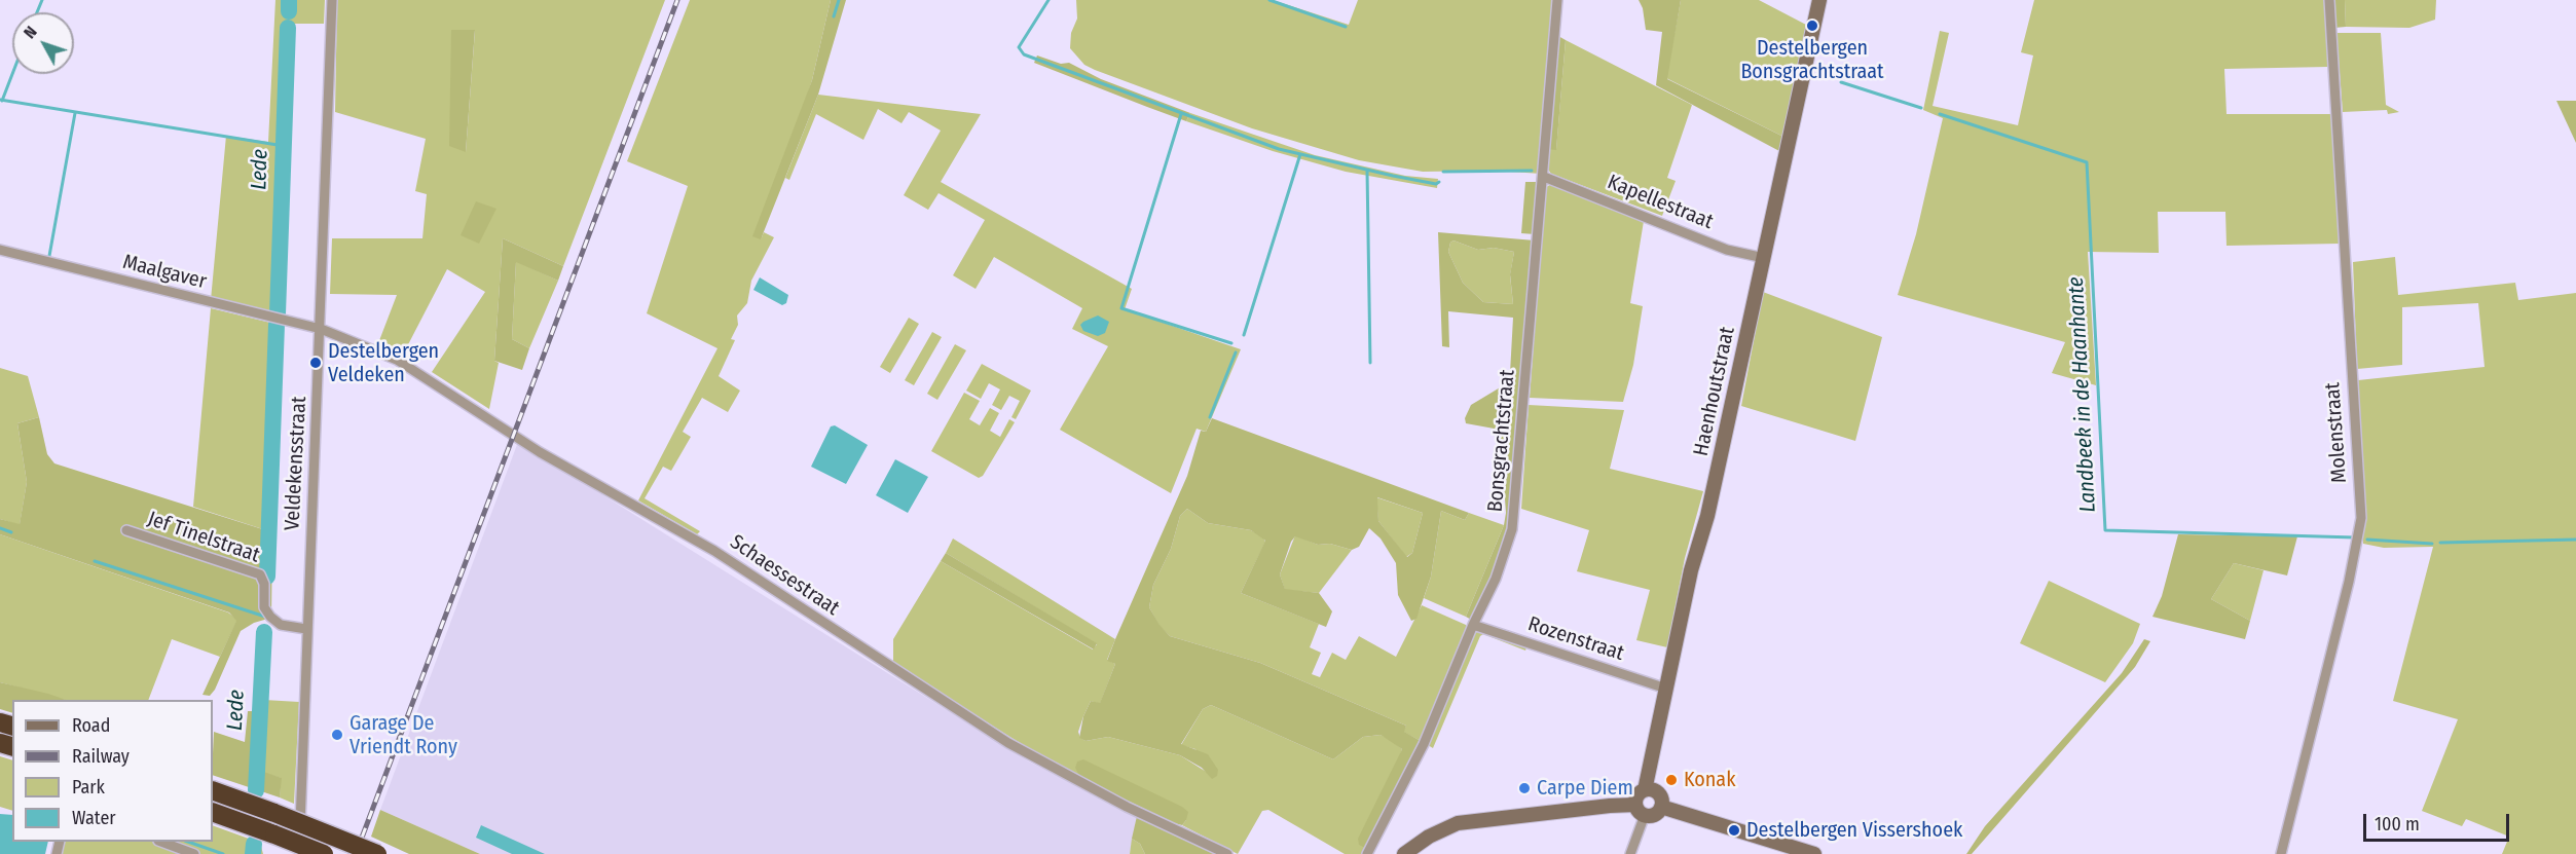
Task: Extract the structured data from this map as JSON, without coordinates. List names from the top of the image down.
{
  "streets": {
    "street": [
      "Kapellestraat",
      "Maalgaver",
      "Haenhoutstraat",
      "Molenstraat",
      "Bonsgrachtstraat",
      "Veldekensstraat",
      "Jef Tinelstraat",
      "Schaessestraat",
      "Rozenstraat"
    ]
  },
  "crossings": [
    ["Kapellestraat", "Haenhoutstraat"],
    ["Kapellestraat", "Bonsgrachtstraat"],
    ["Maalgaver", "Veldekensstraat"],
    ["Maalgaver", "Schaessestraat"],
    ["Haenhoutstraat", "Rozenstraat"],
    ["Bonsgrachtstraat", "Rozenstraat"],
    ["Veldekensstraat", "Jef Tinelstraat"],
    ["Veldekensstraat", "Schaessestraat"]
  ],
  "water": ["Lede", "Landbeek in de Haanhante"],
  "places": [
    "Destelbergen Bonsgrachtstraat",
    "Destelbergen Veldeken",
    "Garage De Vriendt Rony",
    "Konak",
    "Carpe Diem",
    "Destelbergen Vissershoek"
  ],
  "legend": [
    "Road",
    "Railway",
    "Park",
    "Water"
  ],
  "scale_bar": "100 m",
  "north": "top left"
}
